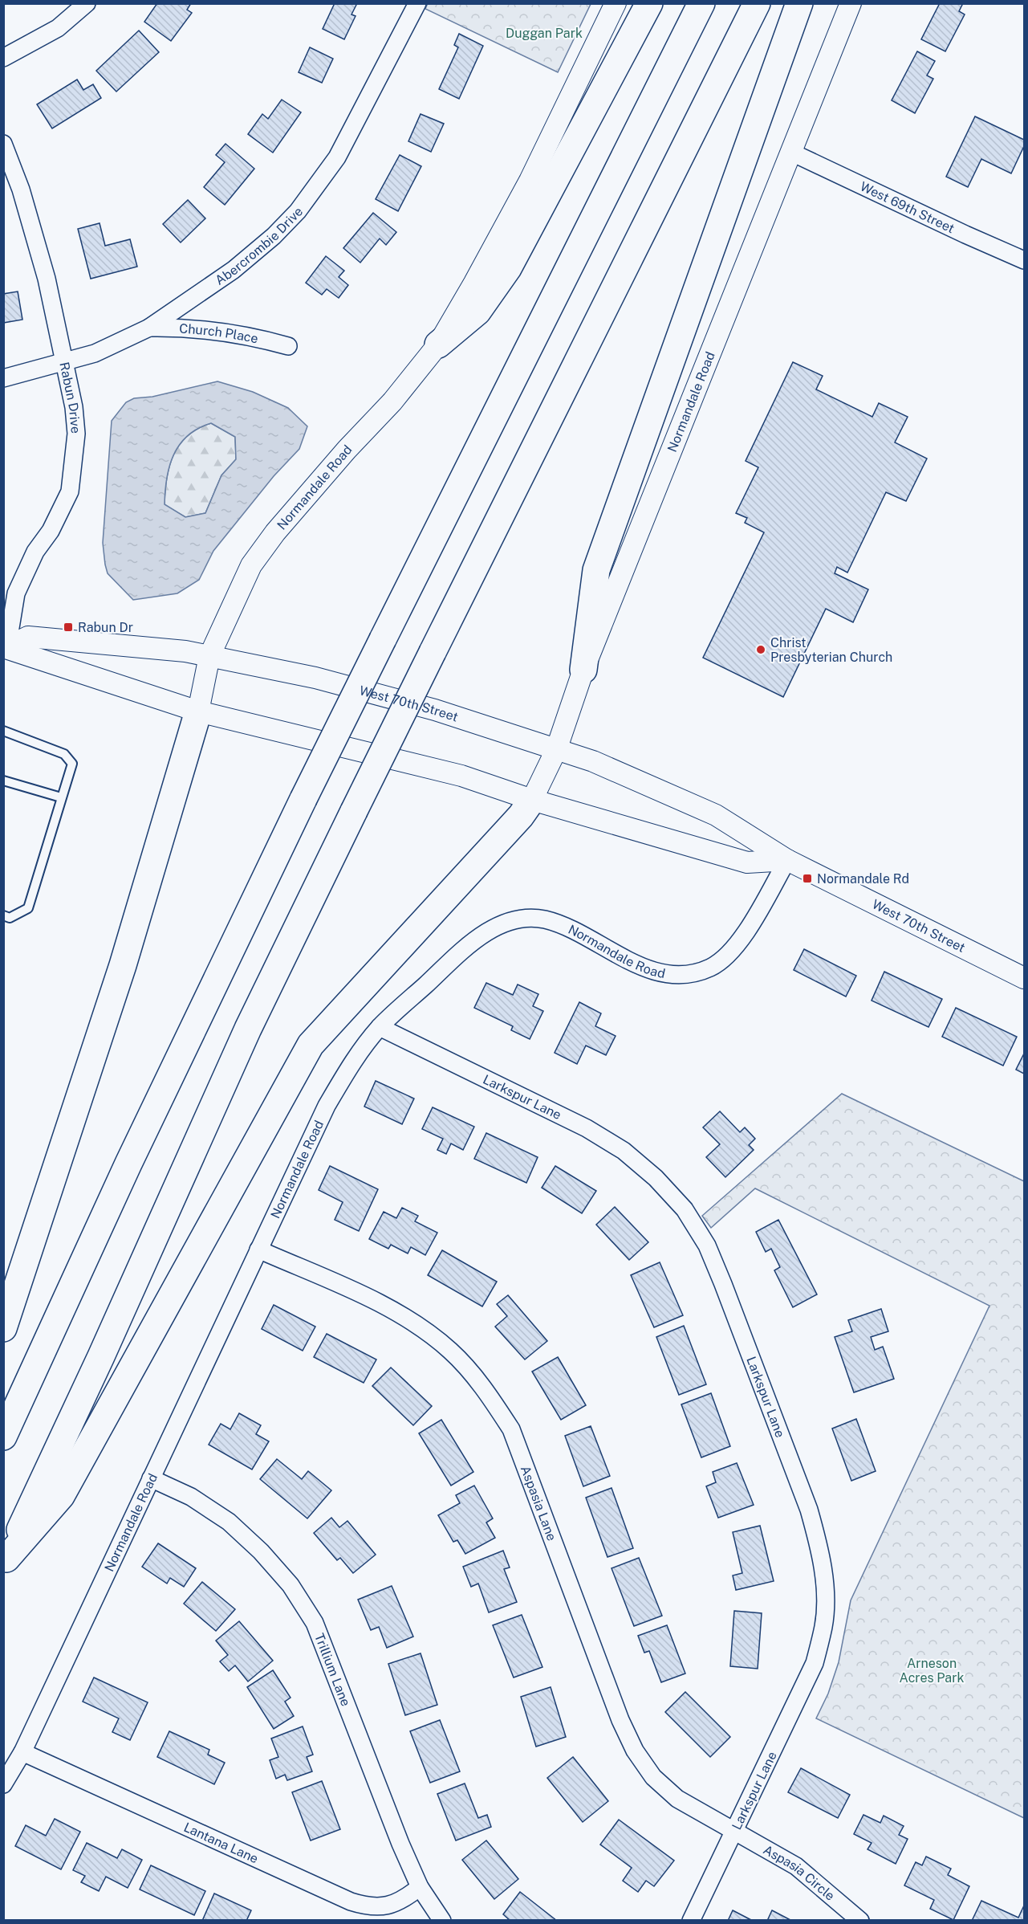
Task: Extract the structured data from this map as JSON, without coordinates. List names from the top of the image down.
{
  "streets": {
    "street": [
      "West 69th Street",
      "Abercrombie Drive",
      "Church Place",
      "Rabun Drive",
      "Normandale Road",
      "West 70th Street",
      "Larkspur Lane",
      "Aspasia Lane",
      "Trillium Lane",
      "Lantana Lane",
      "Aspasia Circle"
    ]
  },
  "crossings": [
    ["West 69th Street", "Normandale Road"],
    ["Abercrombie Drive", "Church Place"],
    ["Abercrombie Drive", "Rabun Drive"],
    ["Rabun Drive", "West 70th Street"],
    ["Normandale Road", "West 70th Street"],
    ["Normandale Road", "Larkspur Lane"],
    ["Normandale Road", "Aspasia Lane"],
    ["Normandale Road", "Trillium Lane"],
    ["Normandale Road", "Lantana Lane"],
    ["Larkspur Lane", "Aspasia Lane"],
    ["Larkspur Lane", "Aspasia Circle"],
    ["Aspasia Lane", "Aspasia Circle"],
    ["Trillium Lane", "Lantana Lane"]
  ],
  "parks": ["Duggan Park", "Arneson Acres Park"],
  "places": {
    "transit": ["Rabun Dr", "Normandale Rd"],
    "other": ["Christ Presbyterian Church"]
  }
}
